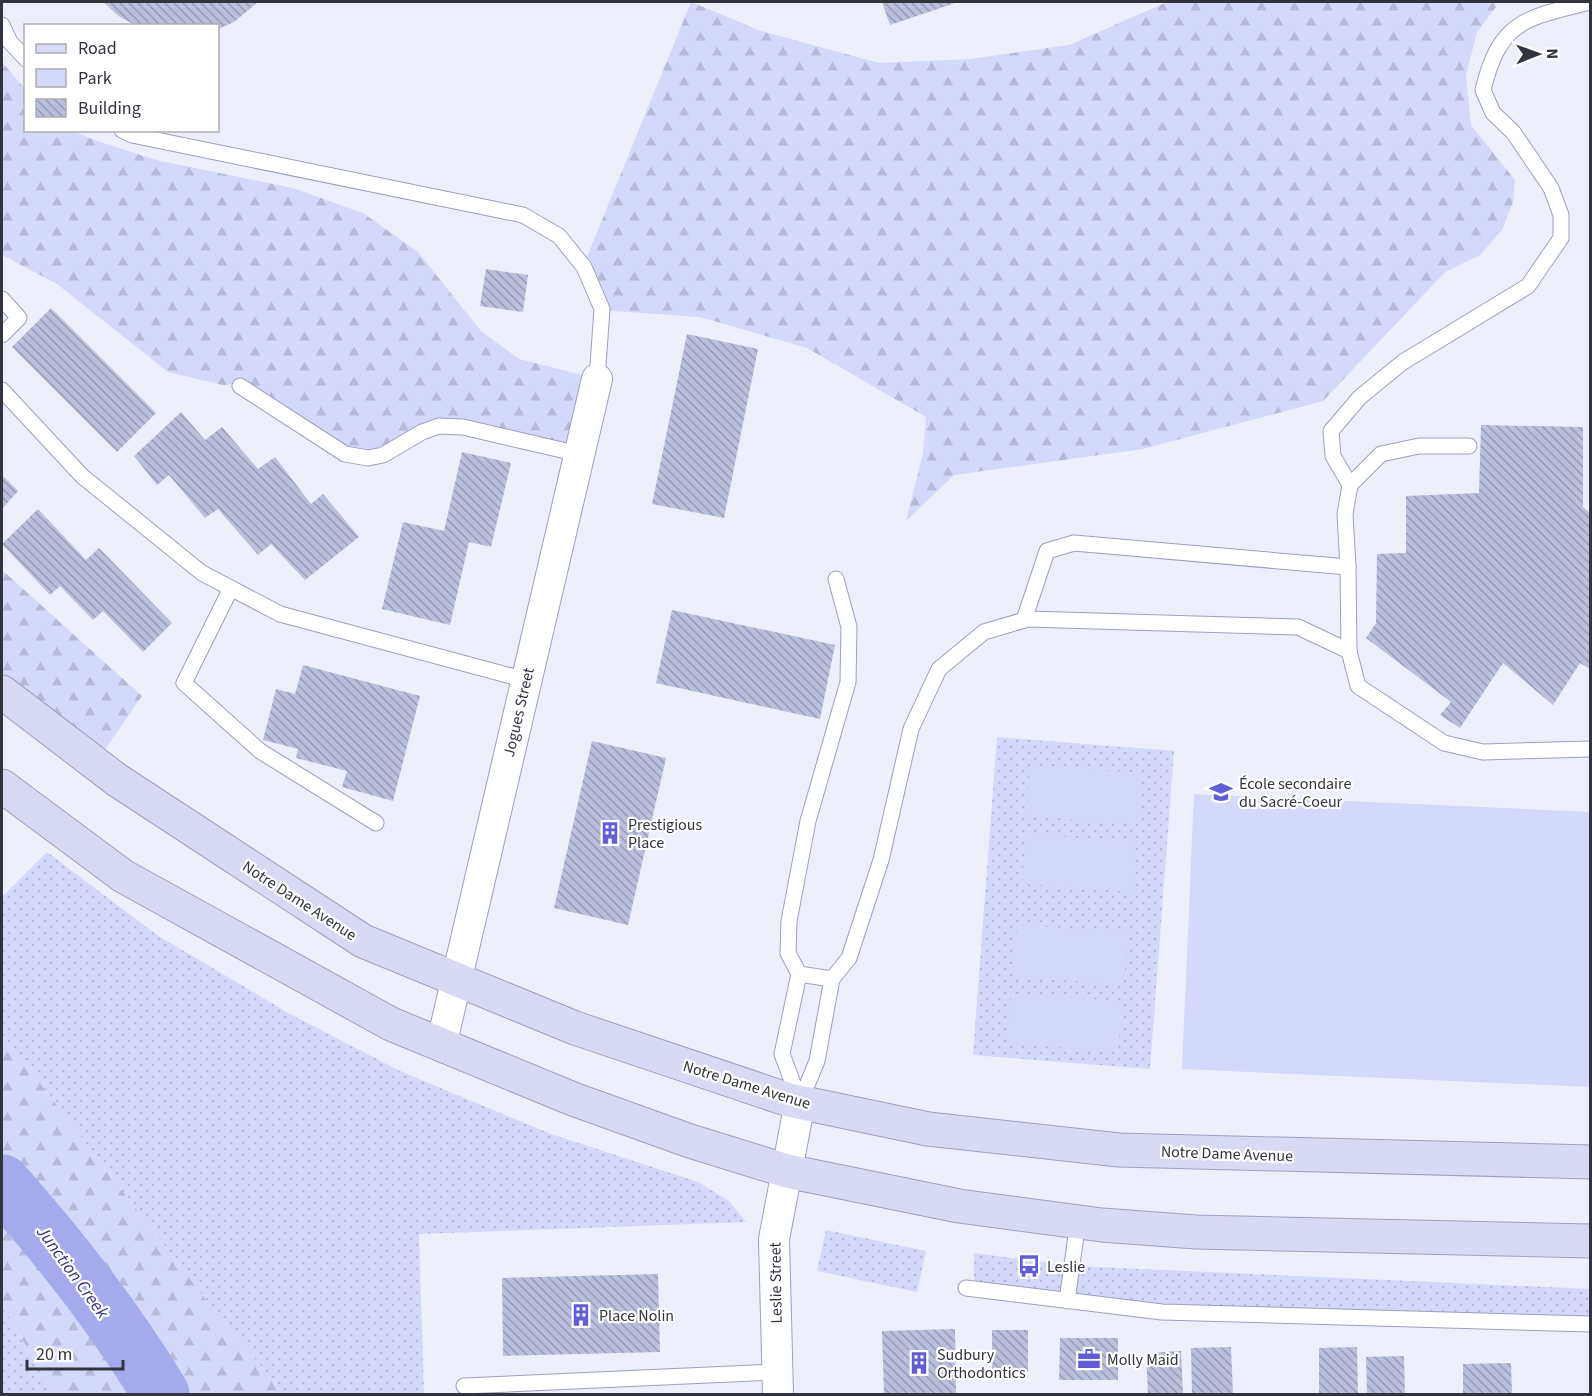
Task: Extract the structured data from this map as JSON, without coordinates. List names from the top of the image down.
{
  "streets": {
    "main road": ["Notre Dame Avenue"],
    "street": ["Jogues Street", "Leslie Street"]
  },
  "crossings": [
    ["Jogues Street", "Notre Dame Avenue"],
    ["Notre Dame Avenue", "Leslie Street"]
  ],
  "water": ["Junction Creek"],
  "places": {
    "school or university": ["École secondaire du Sacré-Coeur"],
    "building": ["Prestigious Place", "Place Nolin", "Sudbury Orthodontics"],
    "bus stop": ["Leslie"],
    "office": ["Molly Maid"]
  },
  "legend": ["Road", "Park", "Building"],
  "scale_bar": "20 m",
  "north": "right"
}
